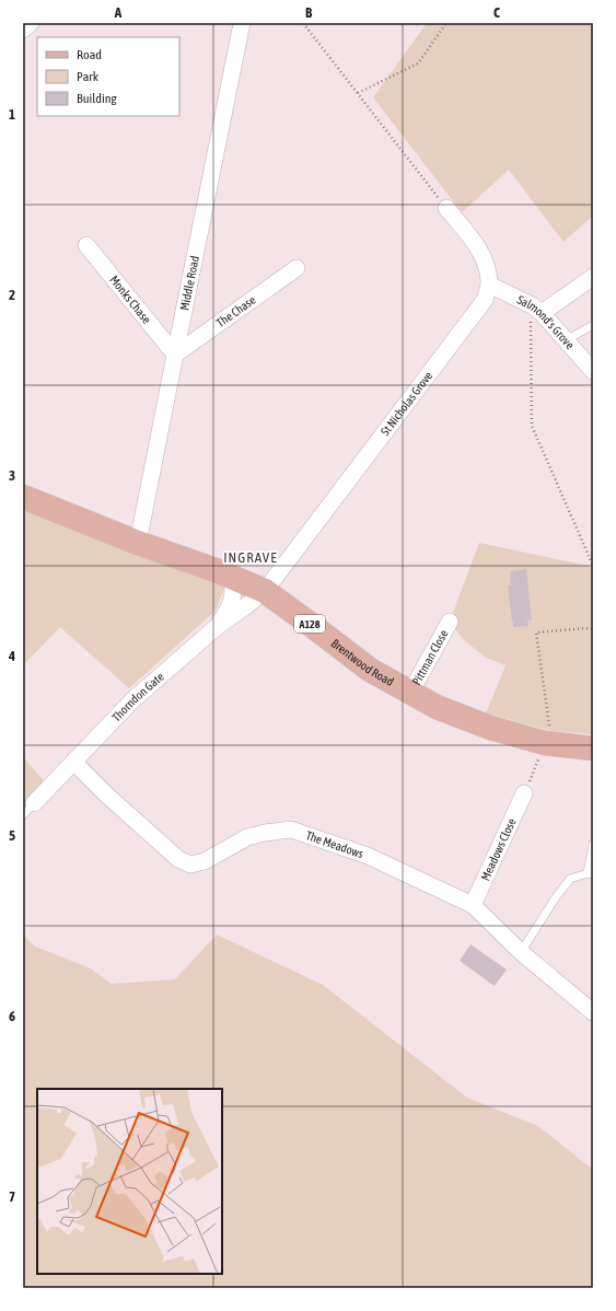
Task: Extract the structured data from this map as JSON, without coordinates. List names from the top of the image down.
{
  "streets": {
    "main road": ["A128", "Brentwood Road"],
    "street": [
      "Middle Road",
      "Monks Chase",
      "The Chase",
      "Salmond's Grove",
      "St Nicholas Grove",
      "Pittman Close",
      "Thorndon Gate",
      "The Meadows",
      "Meadows Close"
    ]
  },
  "crossings": [
    ["Middle Road", "Monks Chase"],
    ["Middle Road", "The Chase"],
    ["Middle Road", "Brentwood Road"],
    ["Monks Chase", "The Chase"],
    ["Salmond's Grove", "St Nicholas Grove"],
    ["St Nicholas Grove", "Brentwood Road"],
    ["St Nicholas Grove", "Thorndon Gate"],
    ["Pittman Close", "Brentwood Road"],
    ["Brentwood Road", "Thorndon Gate"],
    ["Thorndon Gate", "The Meadows"],
    ["The Meadows", "Meadows Close"]
  ],
  "districts": ["INGRAVE"],
  "legend": ["Road", "Park", "Building"],
  "grid": {
    "columns": ["A", "B", "C"],
    "rows": [
      "1",
      "2",
      "3",
      "4",
      "5",
      "6",
      "7"
    ]
  }
}
